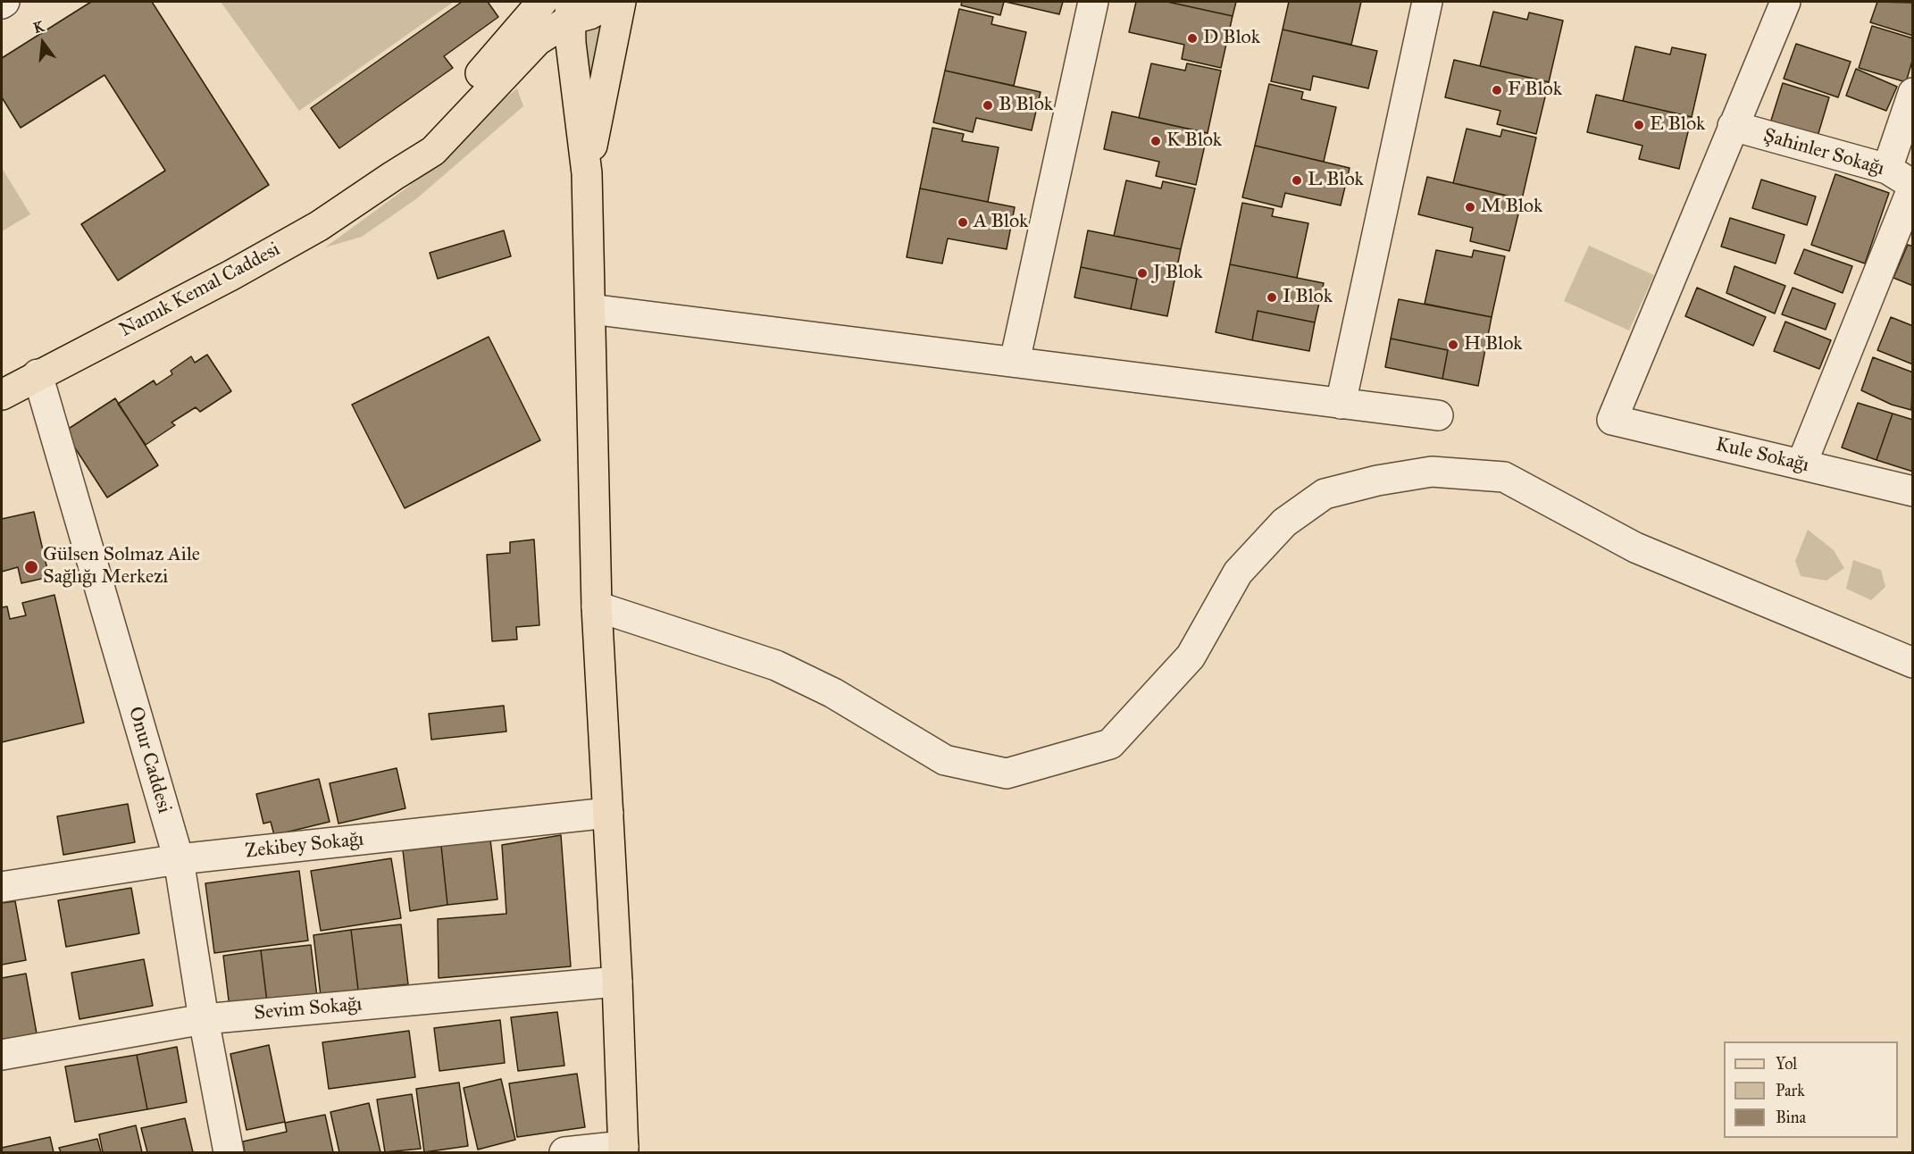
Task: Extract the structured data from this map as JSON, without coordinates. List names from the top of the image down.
{
  "streets": {
    "main road": ["Namık Kemal Caddesi"],
    "street": [
      "Şahinler Sokağı",
      "Kule Sokağı",
      "Onur Caddesi",
      "Zekibey Sokağı",
      "Sevim Sokağı"
    ]
  },
  "crossings": [
    ["Şahinler Sokağı", "Kule Sokağı"],
    ["Namık Kemal Caddesi", "Onur Caddesi"],
    ["Onur Caddesi", "Zekibey Sokağı"],
    ["Onur Caddesi", "Sevim Sokağı"]
  ],
  "places": [
    "D Blok",
    "F Blok",
    "B Blok",
    "E Blok",
    "K Blok",
    "L Blok",
    "M Blok",
    "A Blok",
    "J Blok",
    "I Blok",
    "H Blok",
    "Gülsen Solmaz Aile Sağlığı Merkezi"
  ],
  "legend": ["Yol", "Park", "Bina"],
  "north": "top"
}
